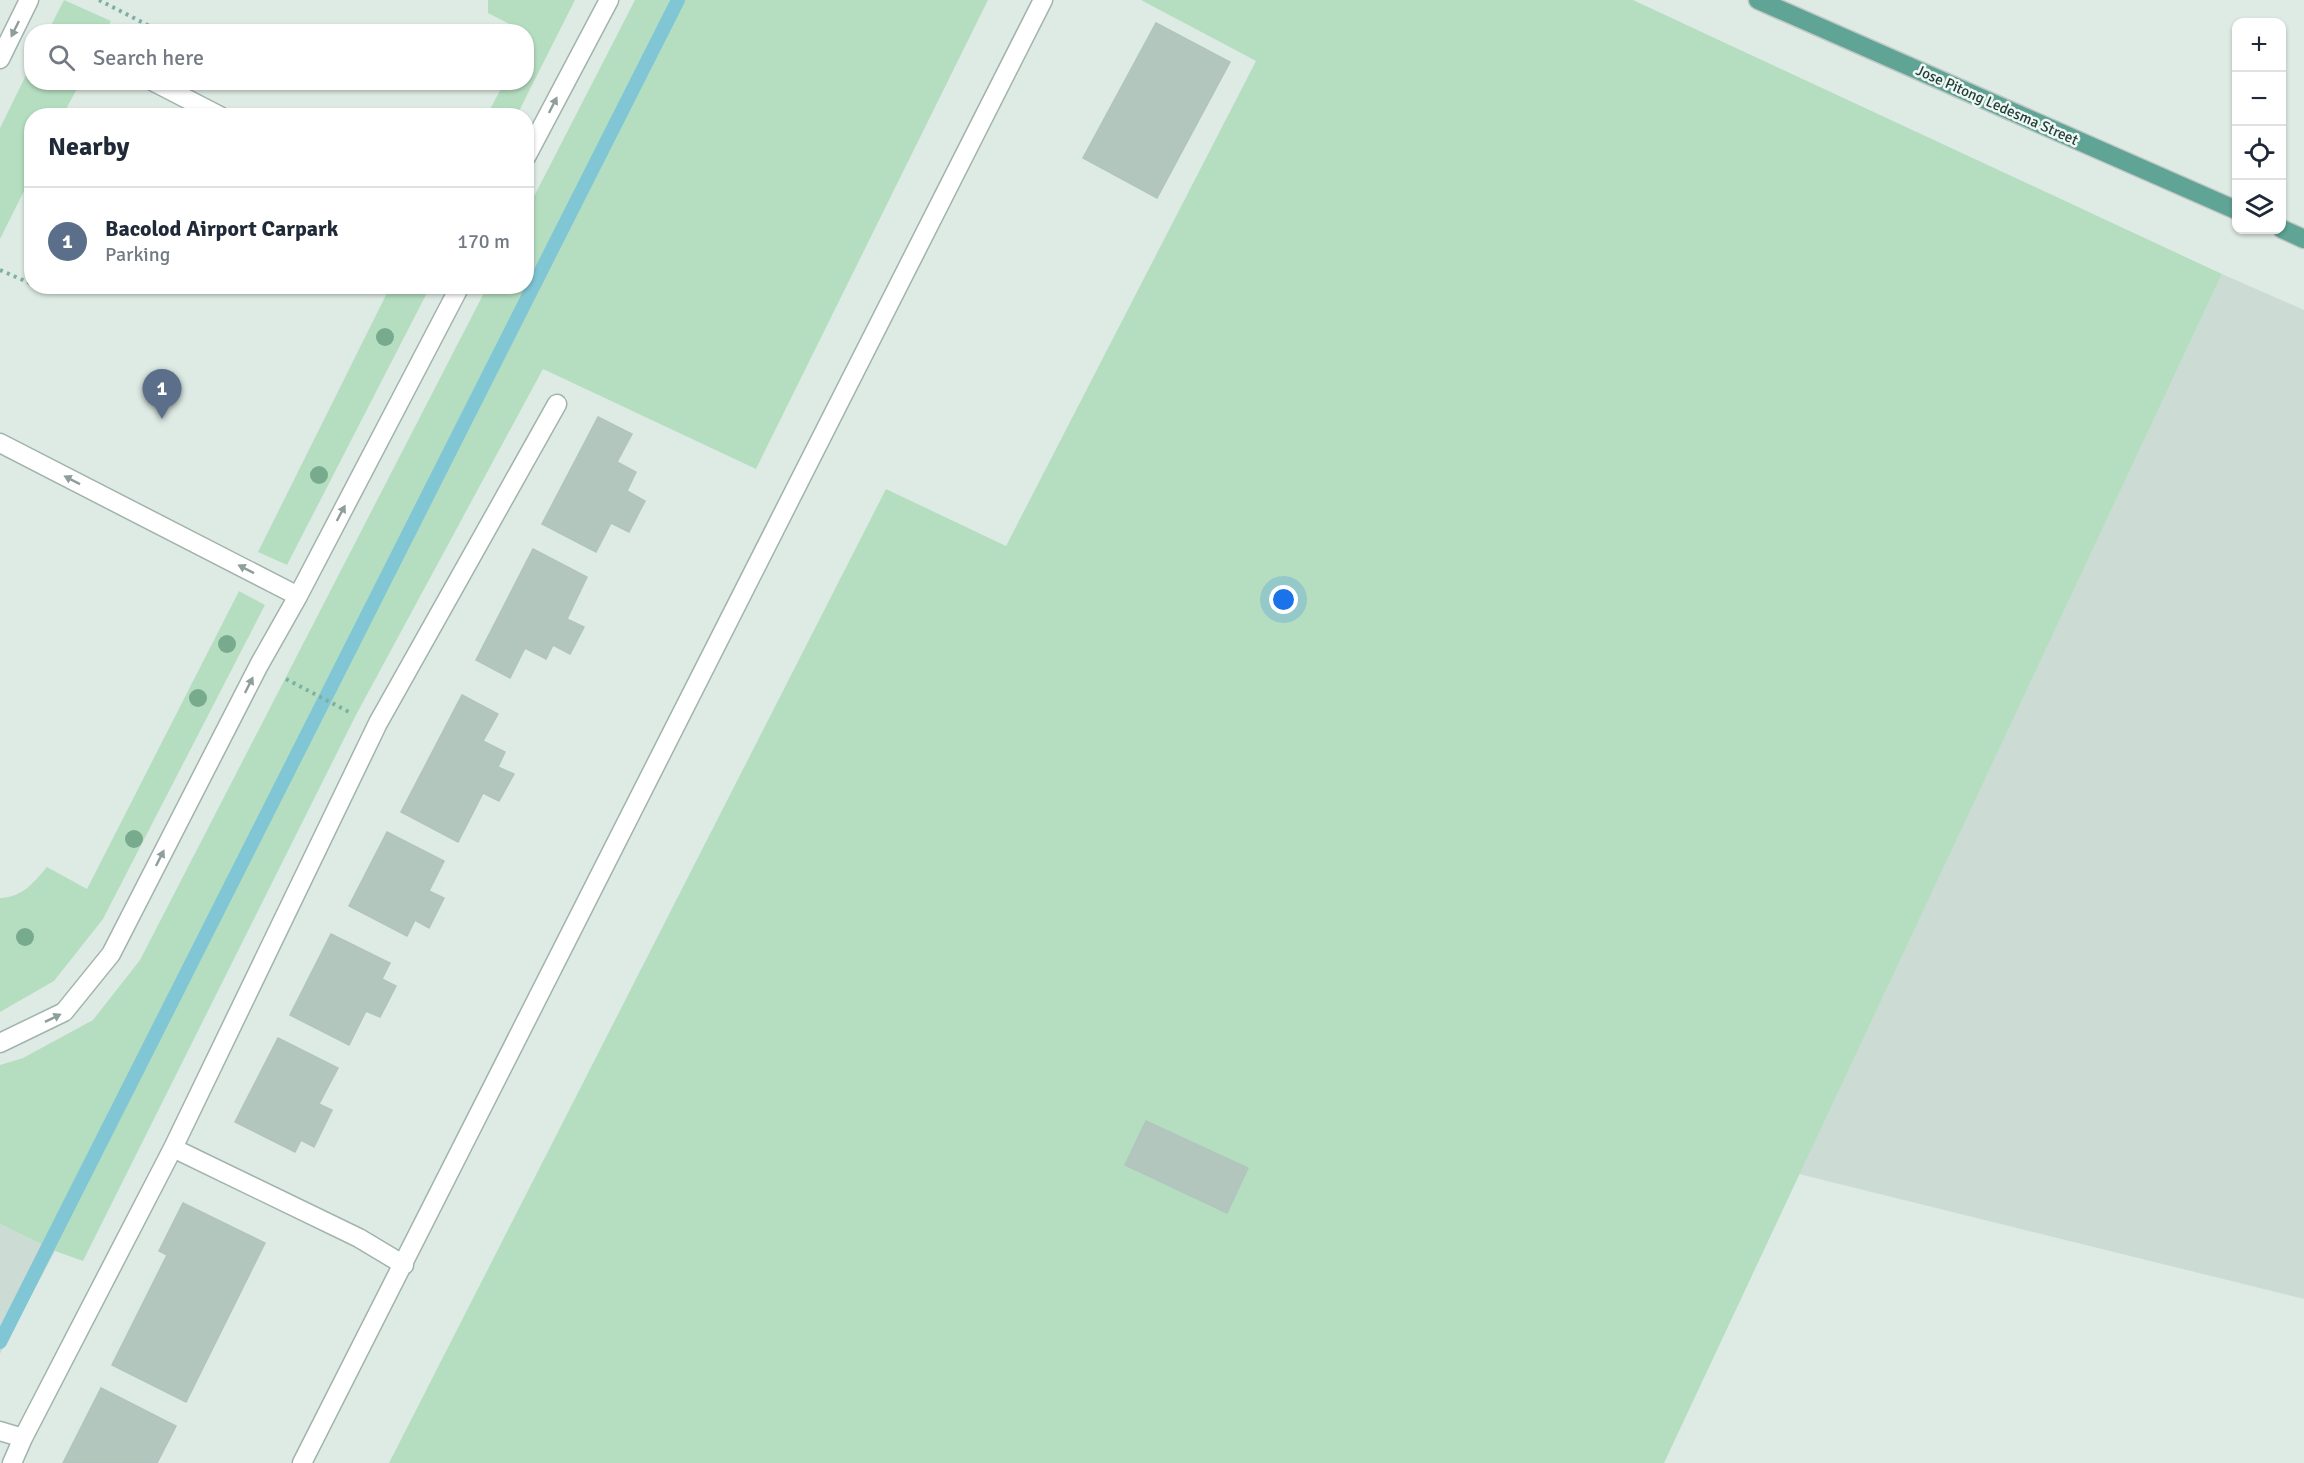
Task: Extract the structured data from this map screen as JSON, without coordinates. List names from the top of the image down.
{
  "streets": {
    "main road": ["Jose Pitong Ledesma Street"]
  },
  "page": {
    "map_buttons": ["+", "−"],
    "search": "Search here",
    "heading": "Nearby",
    "list": [
      {
        "mark": "1",
        "name": "Bacolod Airport Carpark",
        "note": "Parking",
        "value": "170 m"
      }
    ],
    "pins": "1"
  }
}
